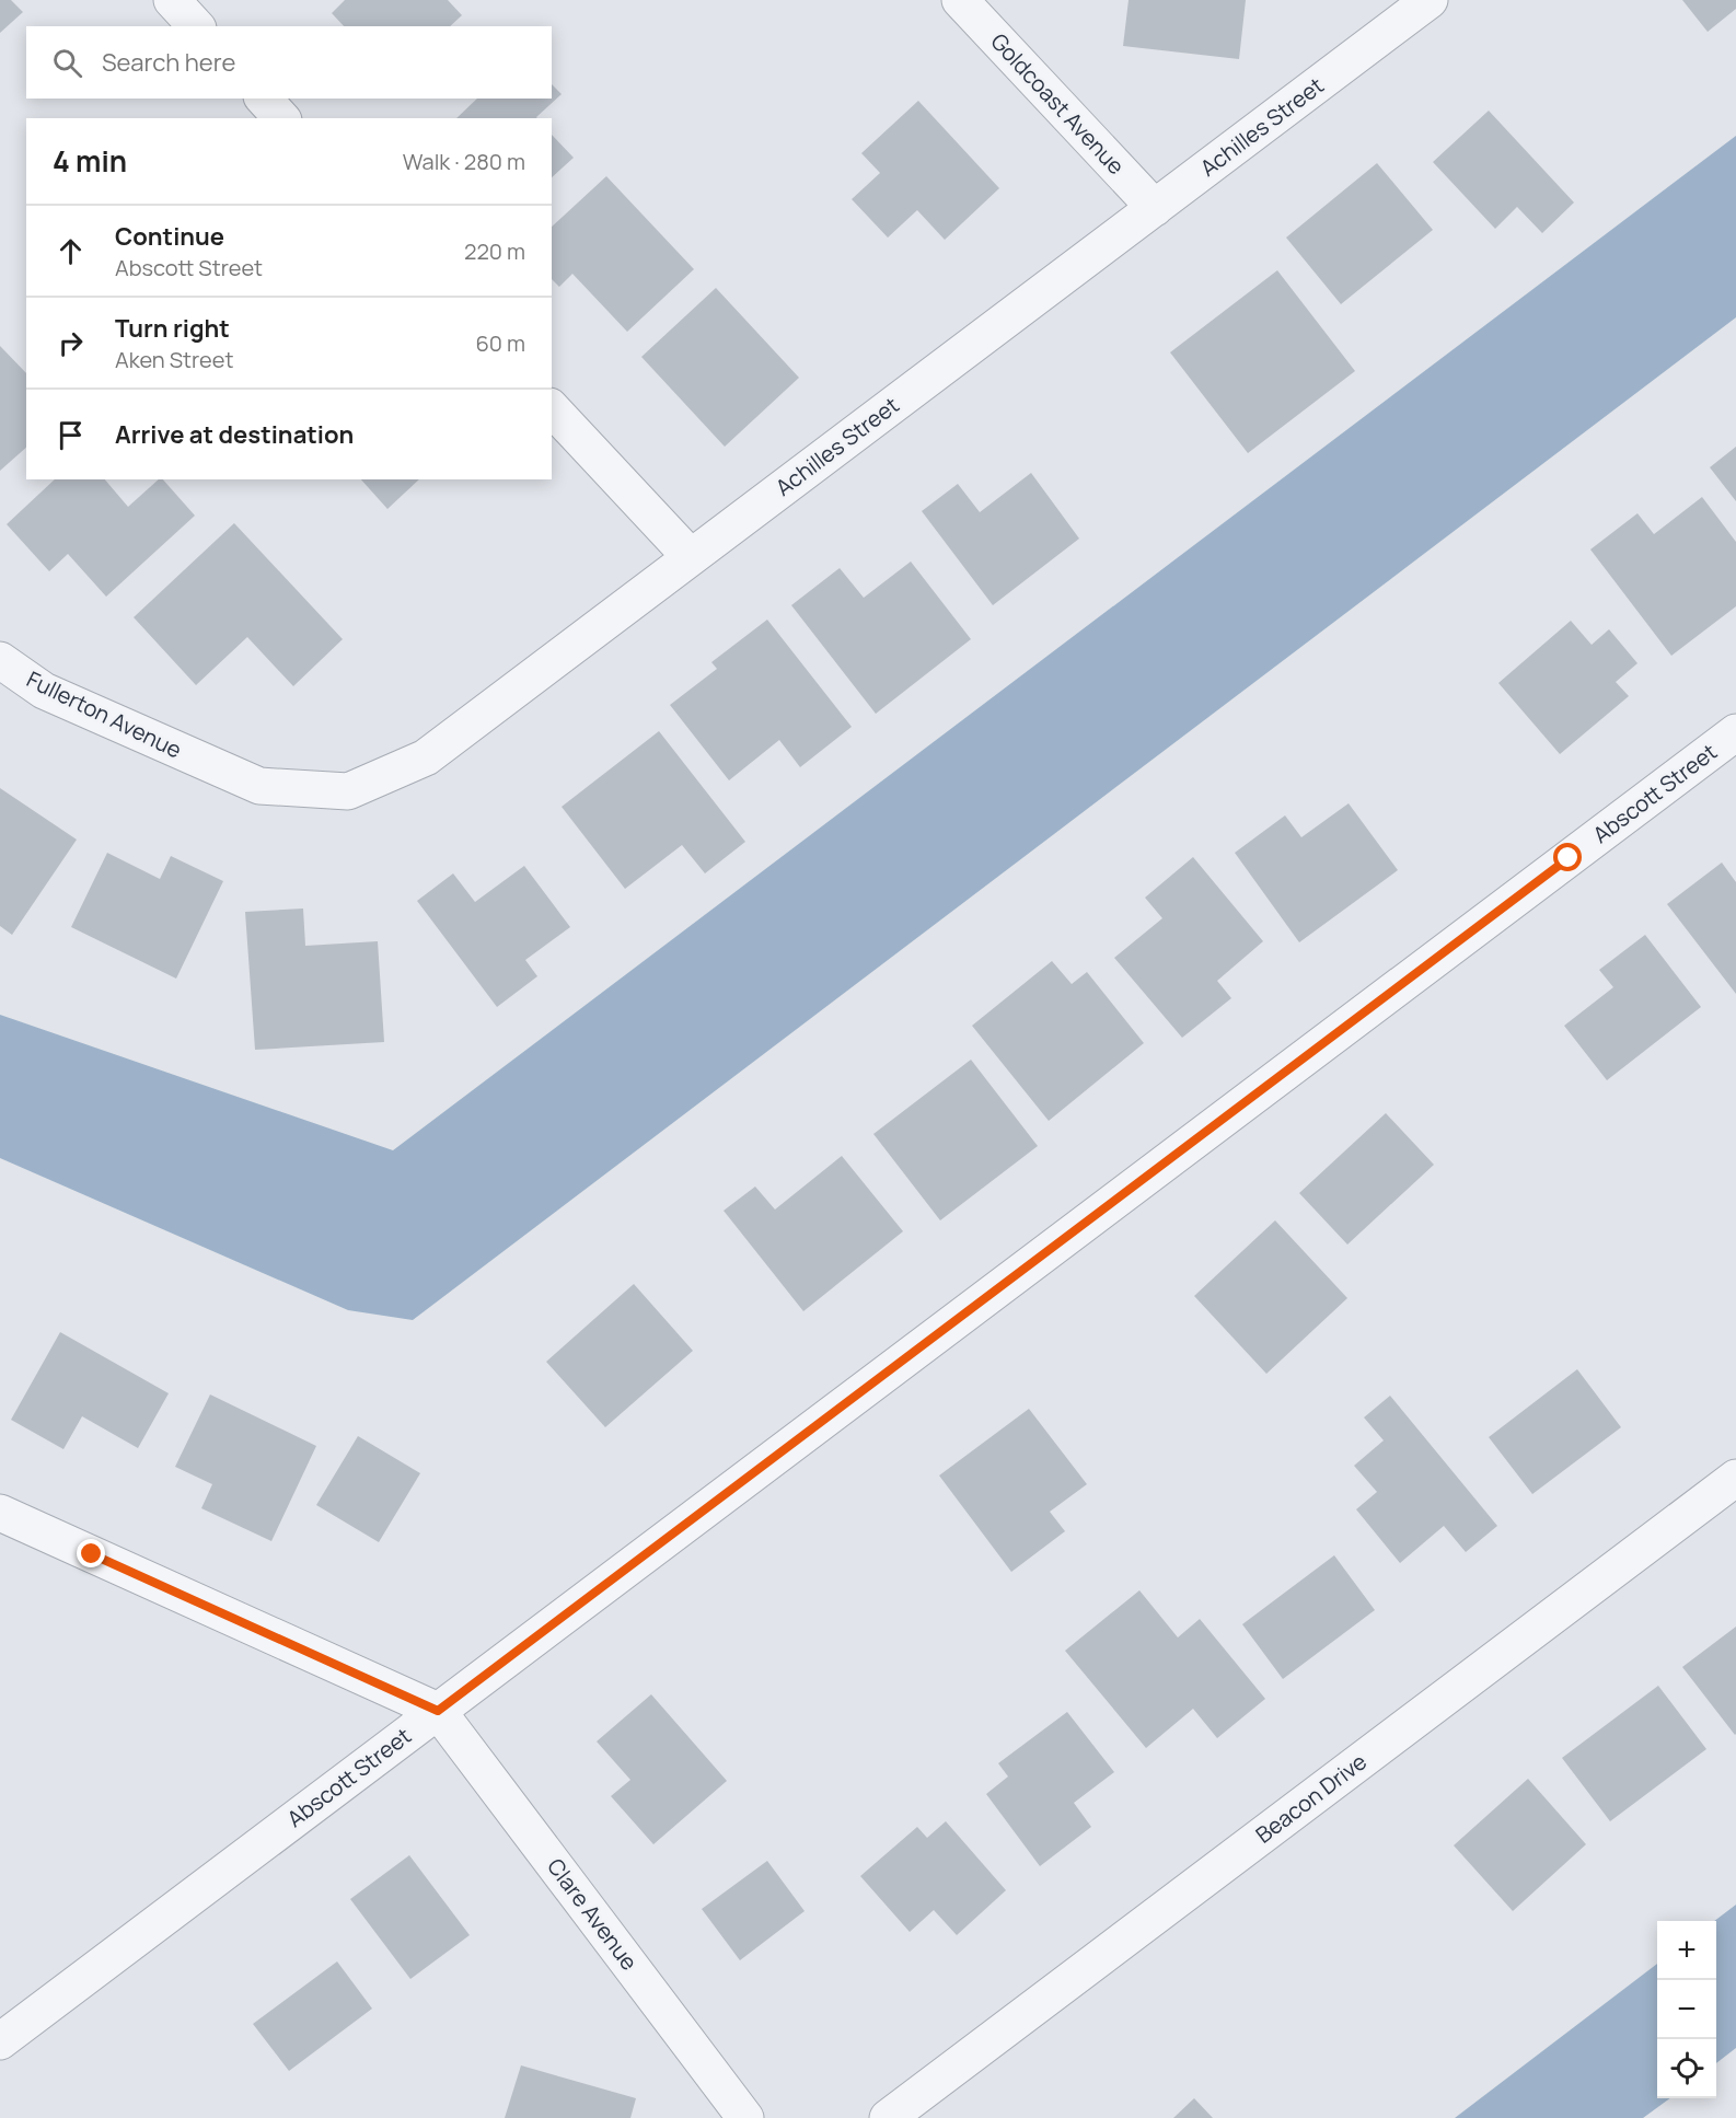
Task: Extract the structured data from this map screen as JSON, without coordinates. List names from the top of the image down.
{
  "streets": {
    "street": [
      "Goldcoast Avenue",
      "Achilles Street",
      "Fullerton Avenue",
      "Abscott Street",
      "Beacon Drive",
      "Clare Avenue"
    ]
  },
  "crossings": [
    ["Goldcoast Avenue", "Achilles Street"],
    ["Achilles Street", "Fullerton Avenue"],
    ["Abscott Street", "Clare Avenue"]
  ],
  "page": {
    "search": "Search here",
    "heading": ["4 min", "Walk · 280 m"],
    "list": [
      ["Continue", "Abscott Street", "220 m"],
      ["Turn right", "Aken Street", "60 m"],
      "Arrive at destination"
    ],
    "map_buttons": ["+", "−"]
  }
}
